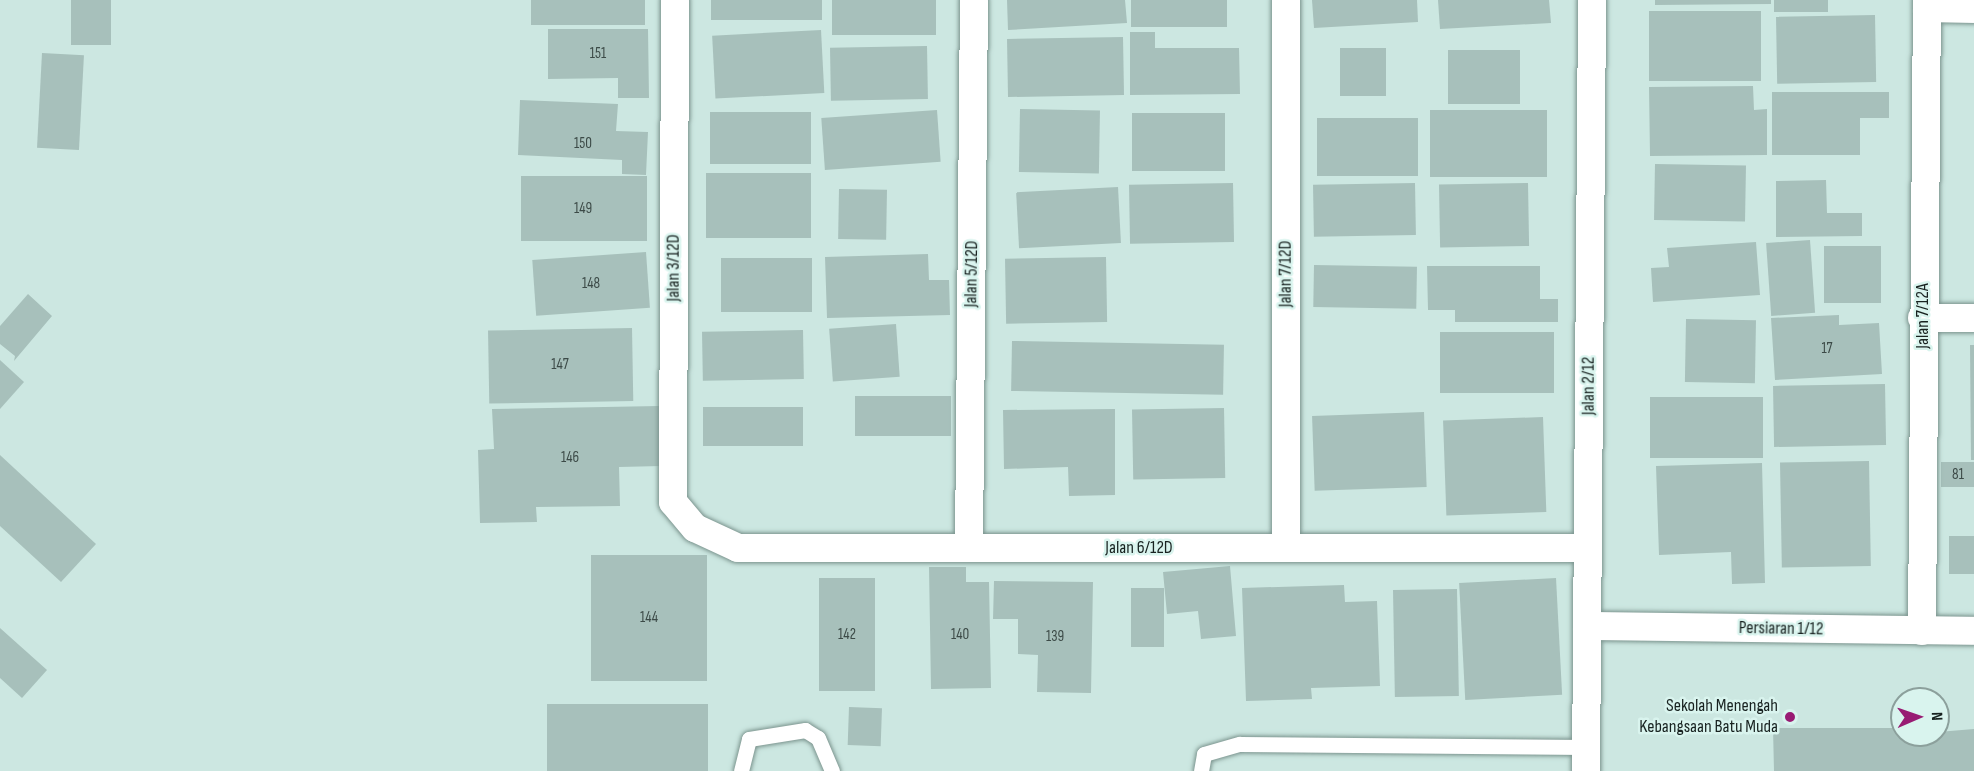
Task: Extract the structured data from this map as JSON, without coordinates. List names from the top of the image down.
{
  "streets": {
    "street": [
      "Jalan 3/12D",
      "Jalan 5/12D",
      "Jalan 7/12D",
      "Jalan 7/12A",
      "Jalan 2/12",
      "Jalan 6/12D",
      "Persiaran 1/12"
    ]
  },
  "crossings": [
    ["Jalan 3/12D", "Jalan 6/12D"],
    ["Jalan 5/12D", "Jalan 6/12D"],
    ["Jalan 7/12D", "Jalan 6/12D"],
    ["Jalan 7/12A", "Persiaran 1/12"],
    ["Jalan 2/12", "Jalan 6/12D"],
    ["Jalan 2/12", "Persiaran 1/12"]
  ],
  "places": ["Sekolah Menengah Kebangsaan Batu Muda"],
  "house_numbers": [
    "151",
    "150",
    "149",
    "148",
    "17",
    "147",
    "146",
    "81",
    "144",
    "142",
    "140",
    "139"
  ],
  "north": "right"
}
